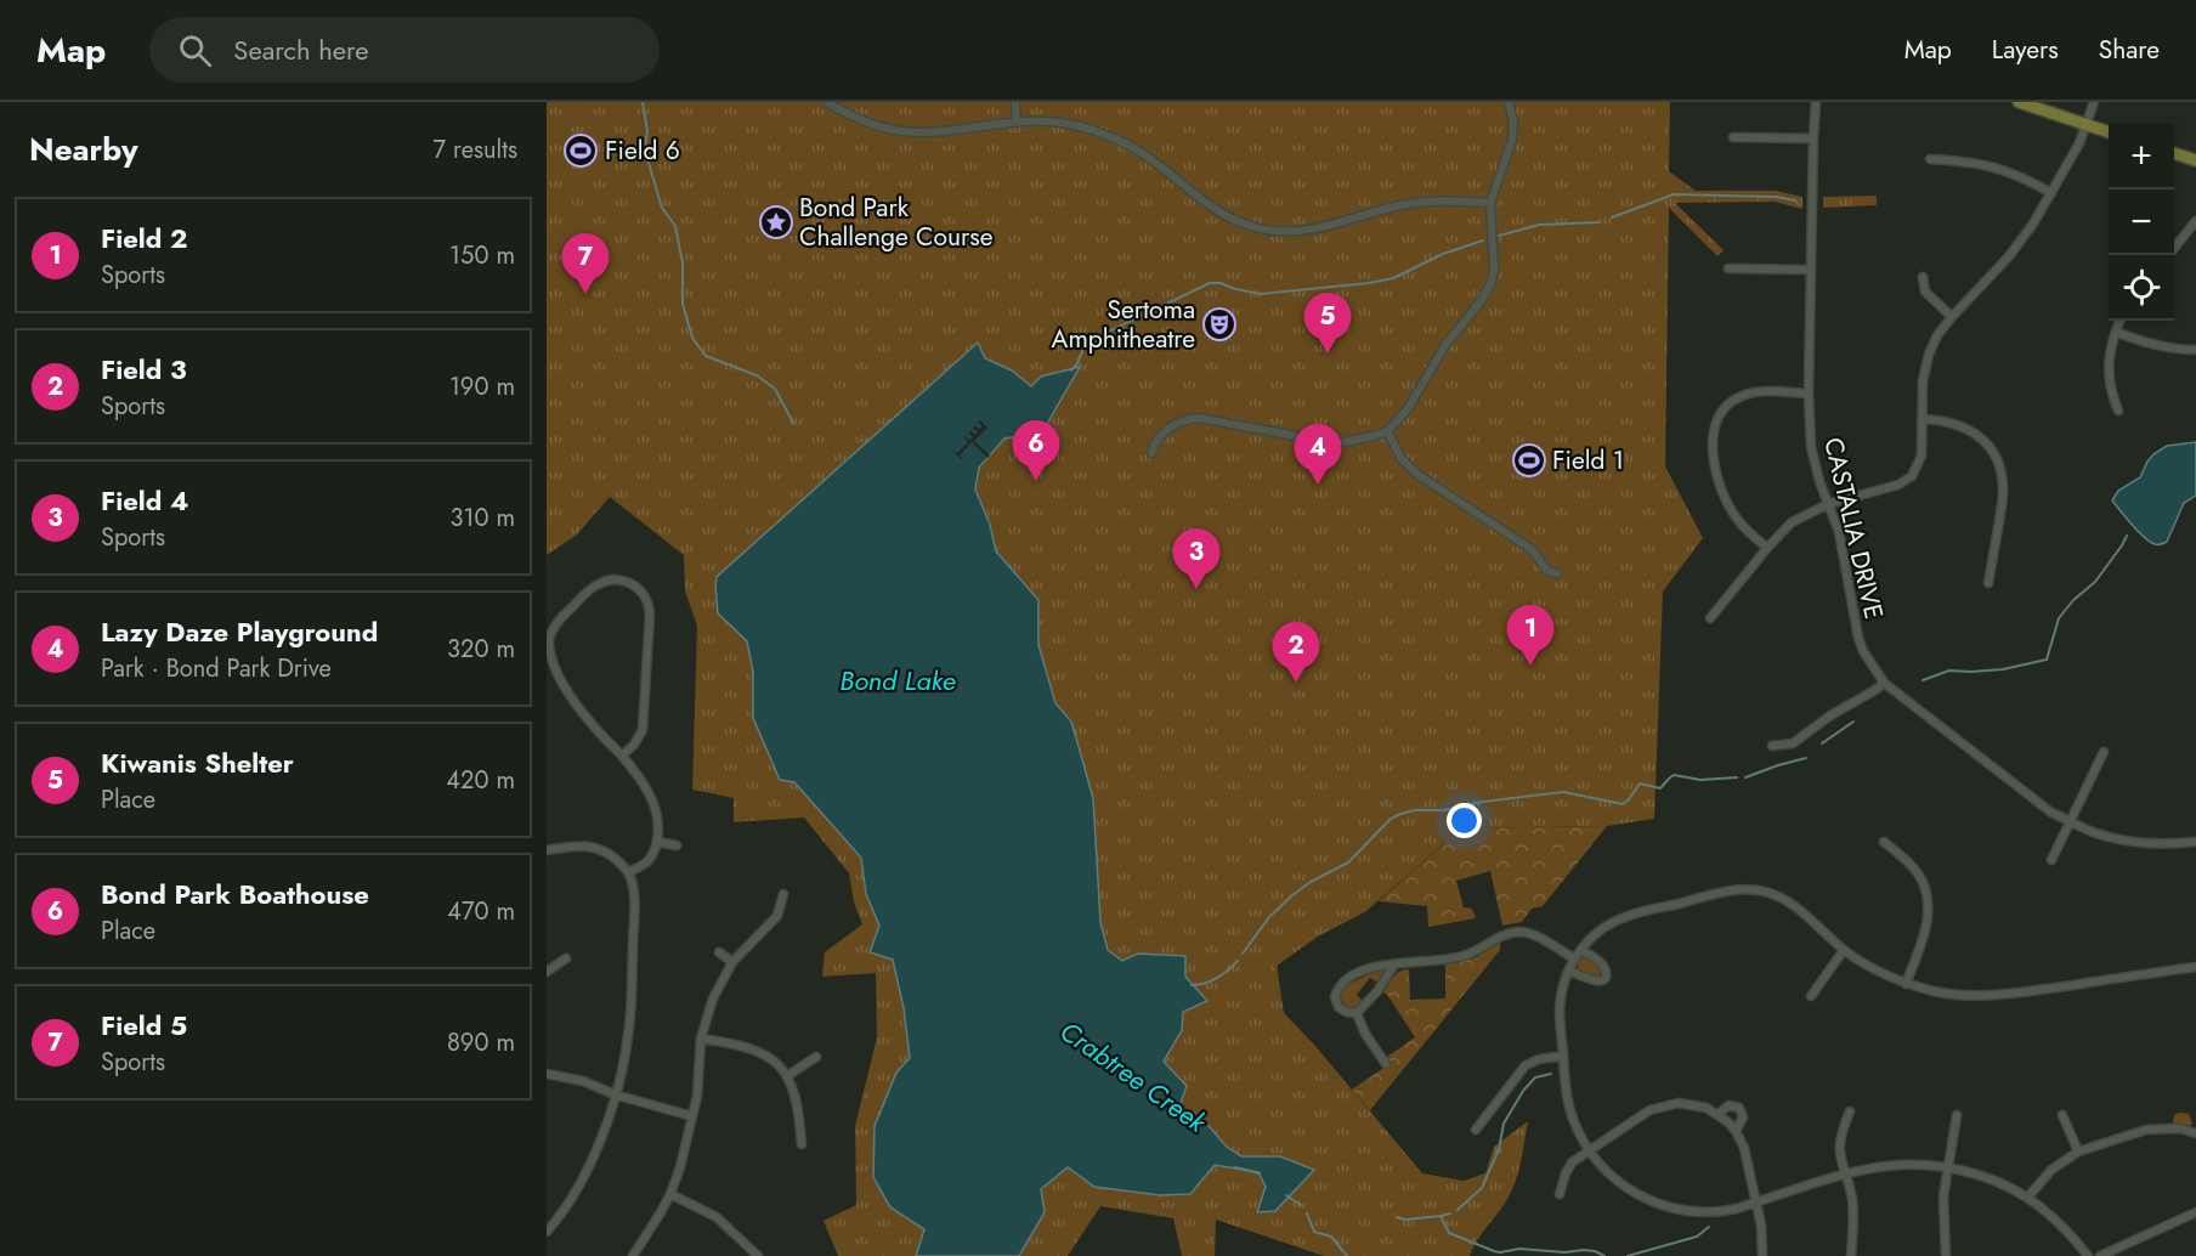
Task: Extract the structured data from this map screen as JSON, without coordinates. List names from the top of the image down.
{
  "streets": {
    "street": ["CASTALIA DRIVE"]
  },
  "water": ["Bond Lake", "Crabtree Creek"],
  "places": {
    "sports": ["Field 6", "Field 1"],
    "place": ["Bond Park Challenge Course"],
    "theatre": ["Sertoma Amphitheatre"]
  },
  "page": {
    "header": "Map",
    "search": "Search here",
    "nav": ["Map", "Layers", "Share"],
    "heading": ["Nearby", "7 results"],
    "map_buttons": ["+", "−"],
    "list": [
      {
        "mark": "1",
        "name": "Field 2",
        "note": "Sports",
        "value": "150 m"
      },
      {
        "mark": "2",
        "name": "Field 3",
        "note": "Sports",
        "value": "190 m"
      },
      {
        "mark": "3",
        "name": "Field 4",
        "note": "Sports",
        "value": "310 m"
      },
      {
        "mark": "4",
        "name": "Lazy Daze Playground",
        "note": "Park · Bond Park Drive",
        "value": "320 m"
      },
      {
        "mark": "5",
        "name": "Kiwanis Shelter",
        "note": "Place",
        "value": "420 m"
      },
      {
        "mark": "6",
        "name": "Bond Park Boathouse",
        "note": "Place",
        "value": "470 m"
      },
      {
        "mark": "7",
        "name": "Field 5",
        "note": "Sports",
        "value": "890 m"
      }
    ],
    "pins": [
      "7",
      "5",
      "6",
      "4",
      "3",
      "1",
      "2"
    ]
  }
}
